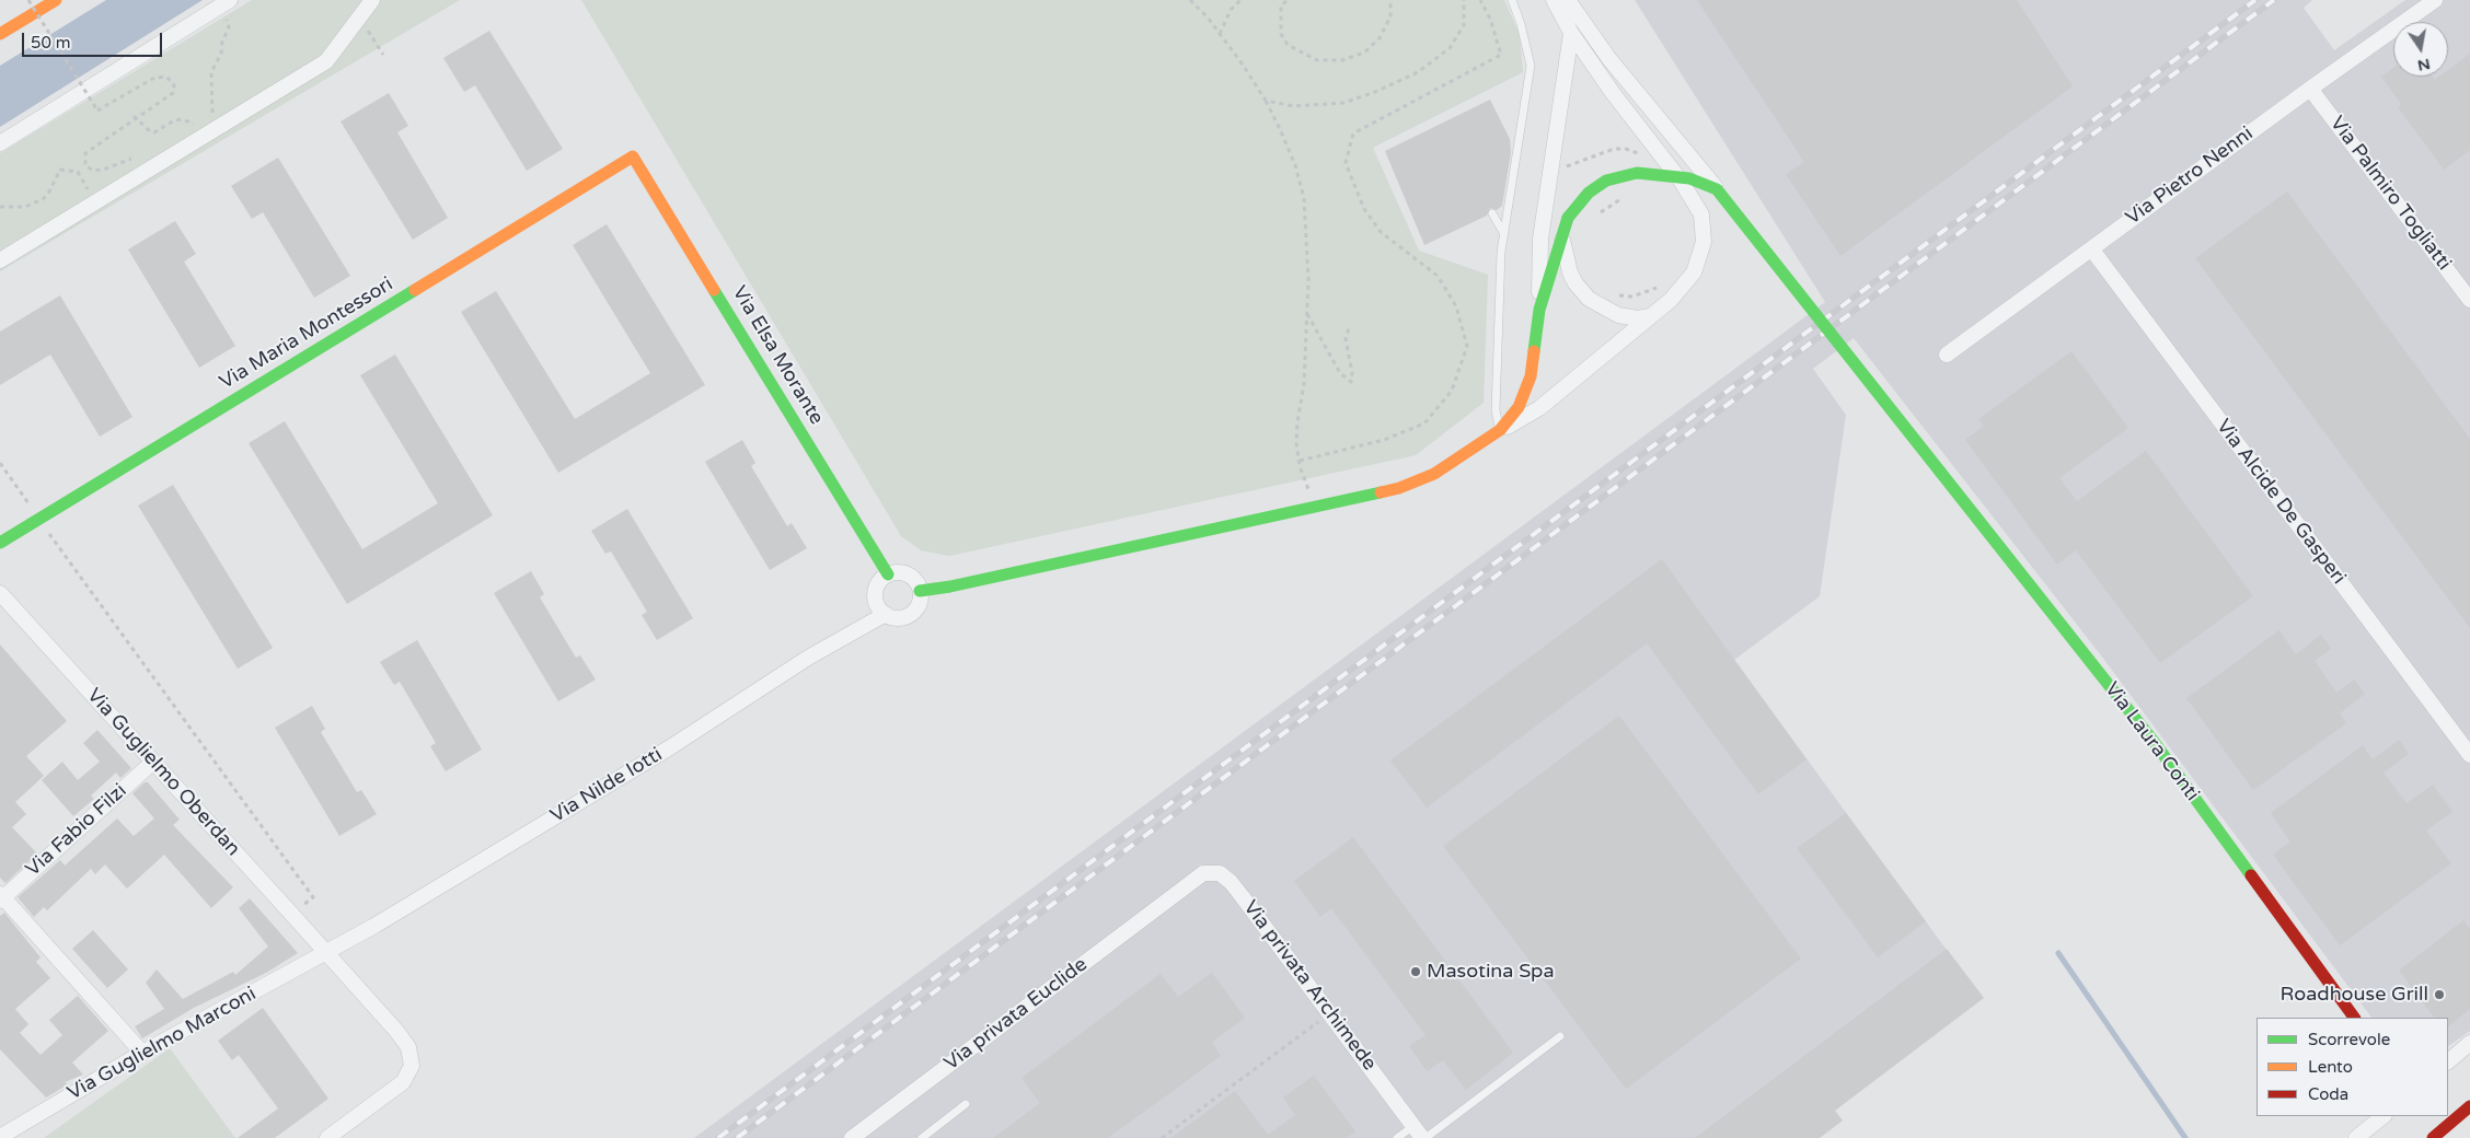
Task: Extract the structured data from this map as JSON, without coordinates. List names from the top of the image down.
{
  "streets": {
    "street": [
      "Via Pietro Nenni",
      "Via Palmiro Togliatti",
      "Via Maria Montessori",
      "Via Elsa Morante",
      "Via Alcide De Gasperi",
      "Via Laura Conti",
      "Via Guglielmo Oberdan",
      "Via Nilde Iotti",
      "Via Fabio Filzi",
      "Via privata Archimede",
      "Via privata Euclide",
      "Via Guglielmo Marconi"
    ]
  },
  "crossings": [
    ["Via Pietro Nenni", "Via Palmiro Togliatti"],
    ["Via Pietro Nenni", "Via Alcide De Gasperi"],
    ["Via Maria Montessori", "Via Elsa Morante"],
    ["Via Elsa Morante", "Via Nilde Iotti"],
    ["Via Guglielmo Oberdan", "Via Nilde Iotti"],
    ["Via Guglielmo Oberdan", "Via Fabio Filzi"],
    ["Via Guglielmo Oberdan", "Via Guglielmo Marconi"],
    ["Via Nilde Iotti", "Via Guglielmo Marconi"],
    ["Via privata Archimede", "Via privata Euclide"]
  ],
  "places": ["Masotina Spa", "Roadhouse Grill"],
  "legend": ["Scorrevole", "Lento", "Coda"],
  "scale_bar": "50 m",
  "north": "bottom"
}
